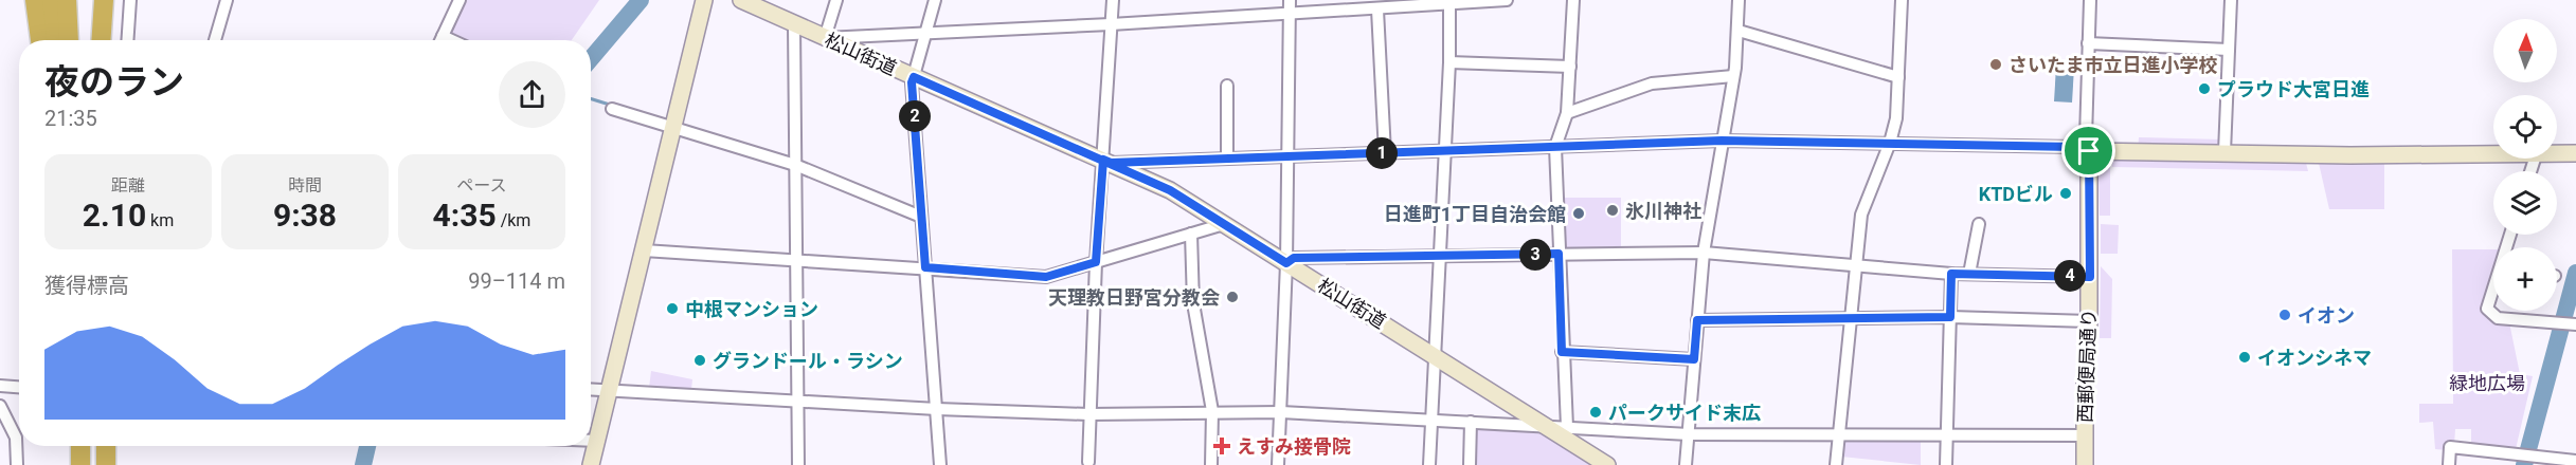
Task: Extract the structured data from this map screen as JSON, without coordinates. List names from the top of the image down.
{
  "streets": {
    "street": ["松山街道", "西郵便局通り"]
  },
  "parks": ["緑地広場"],
  "places": {
    "other": [
      "さいたま市立日進小学校",
      "プラウド大宮日進",
      "KTDビル",
      "氷川神社",
      "日進町1丁目自治会館",
      "天理教日野宮分教会",
      "中根マンション",
      "イオン",
      "イオンシネマ",
      "グランドール・ラシン",
      "パークサイド末広"
    ],
    "health": ["えすみ接骨院"]
  },
  "north": "top",
  "page": {
    "map_buttons": "+",
    "heading": ["夜のラン", "21:35"],
    "pins": [
      "2",
      "1",
      "3",
      "4"
    ],
    "stats": [
      ["距離", "2.10 km"],
      ["時間", "9:38"],
      ["ペース", "4:35 /km"]
    ],
    "chart": ["獲得標高", "99–114 m"]
  }
}
